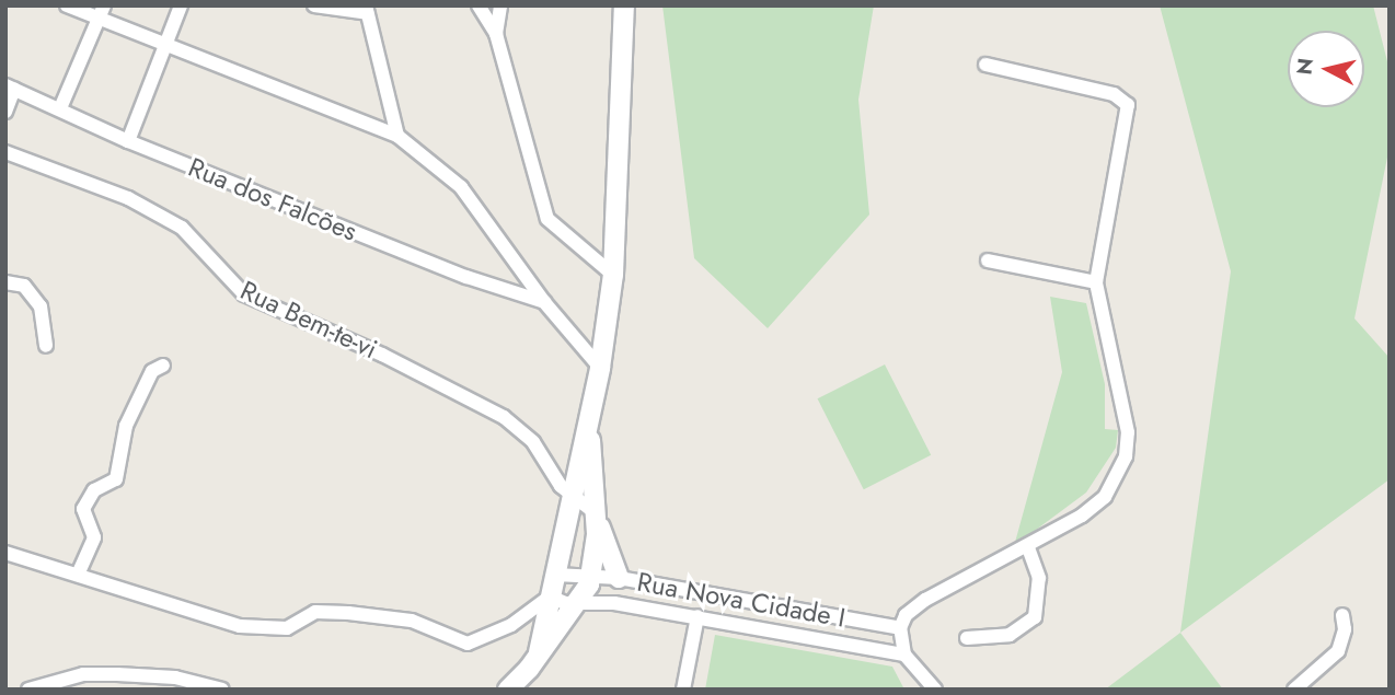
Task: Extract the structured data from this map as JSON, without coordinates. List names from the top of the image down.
{
  "streets": {
    "street": ["Rua dos Falcões", "Rua Bem-te-vi", "Rua Nova Cidade I"]
  },
  "north": "left"
}
